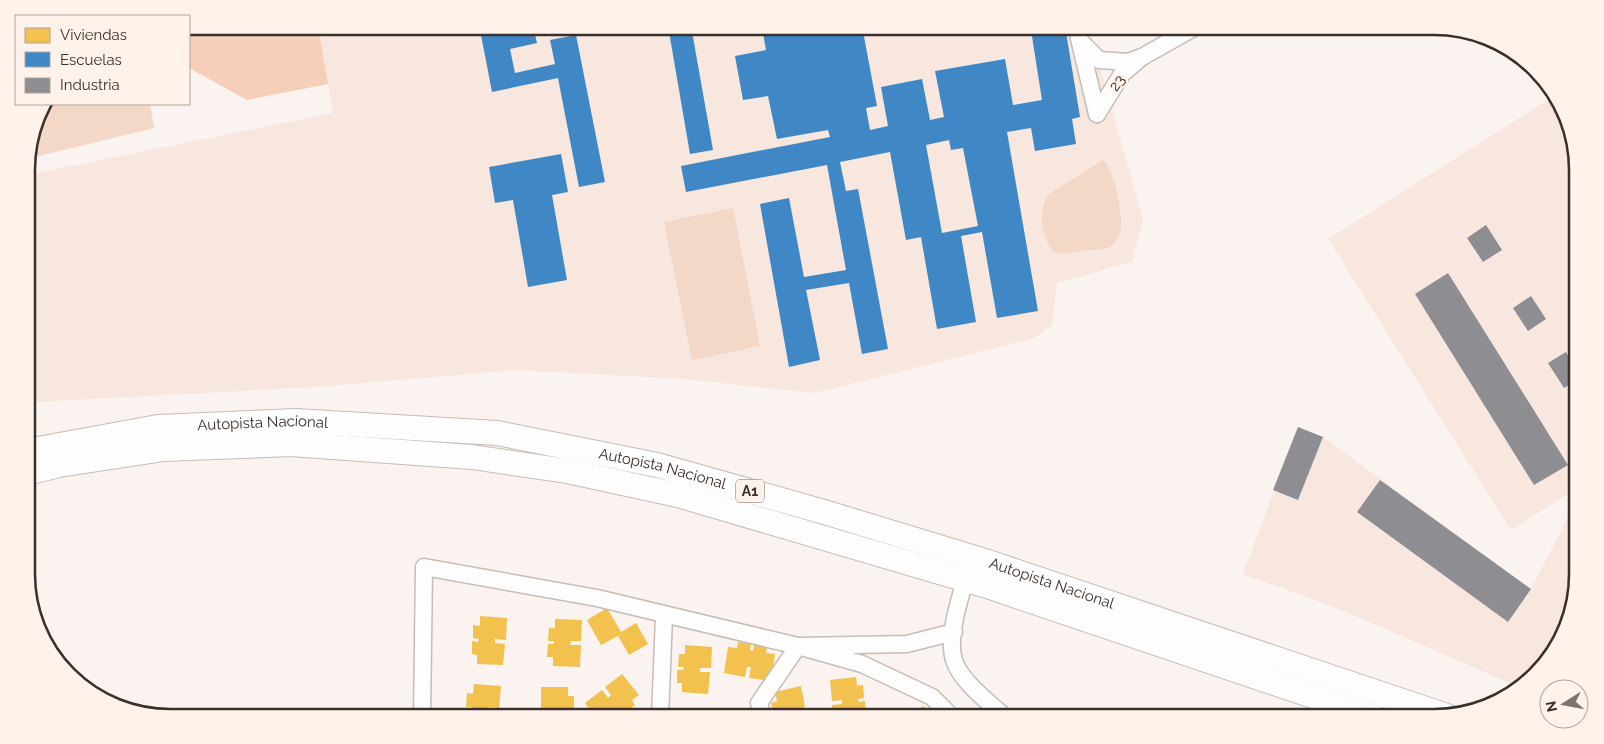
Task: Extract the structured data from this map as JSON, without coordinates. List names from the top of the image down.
{
  "streets": {
    "highway": ["Autopista Nacional", "A1"],
    "street": ["23"]
  },
  "legend": ["Viviendas", "Escuelas", "Industria"],
  "north": "left"
}
